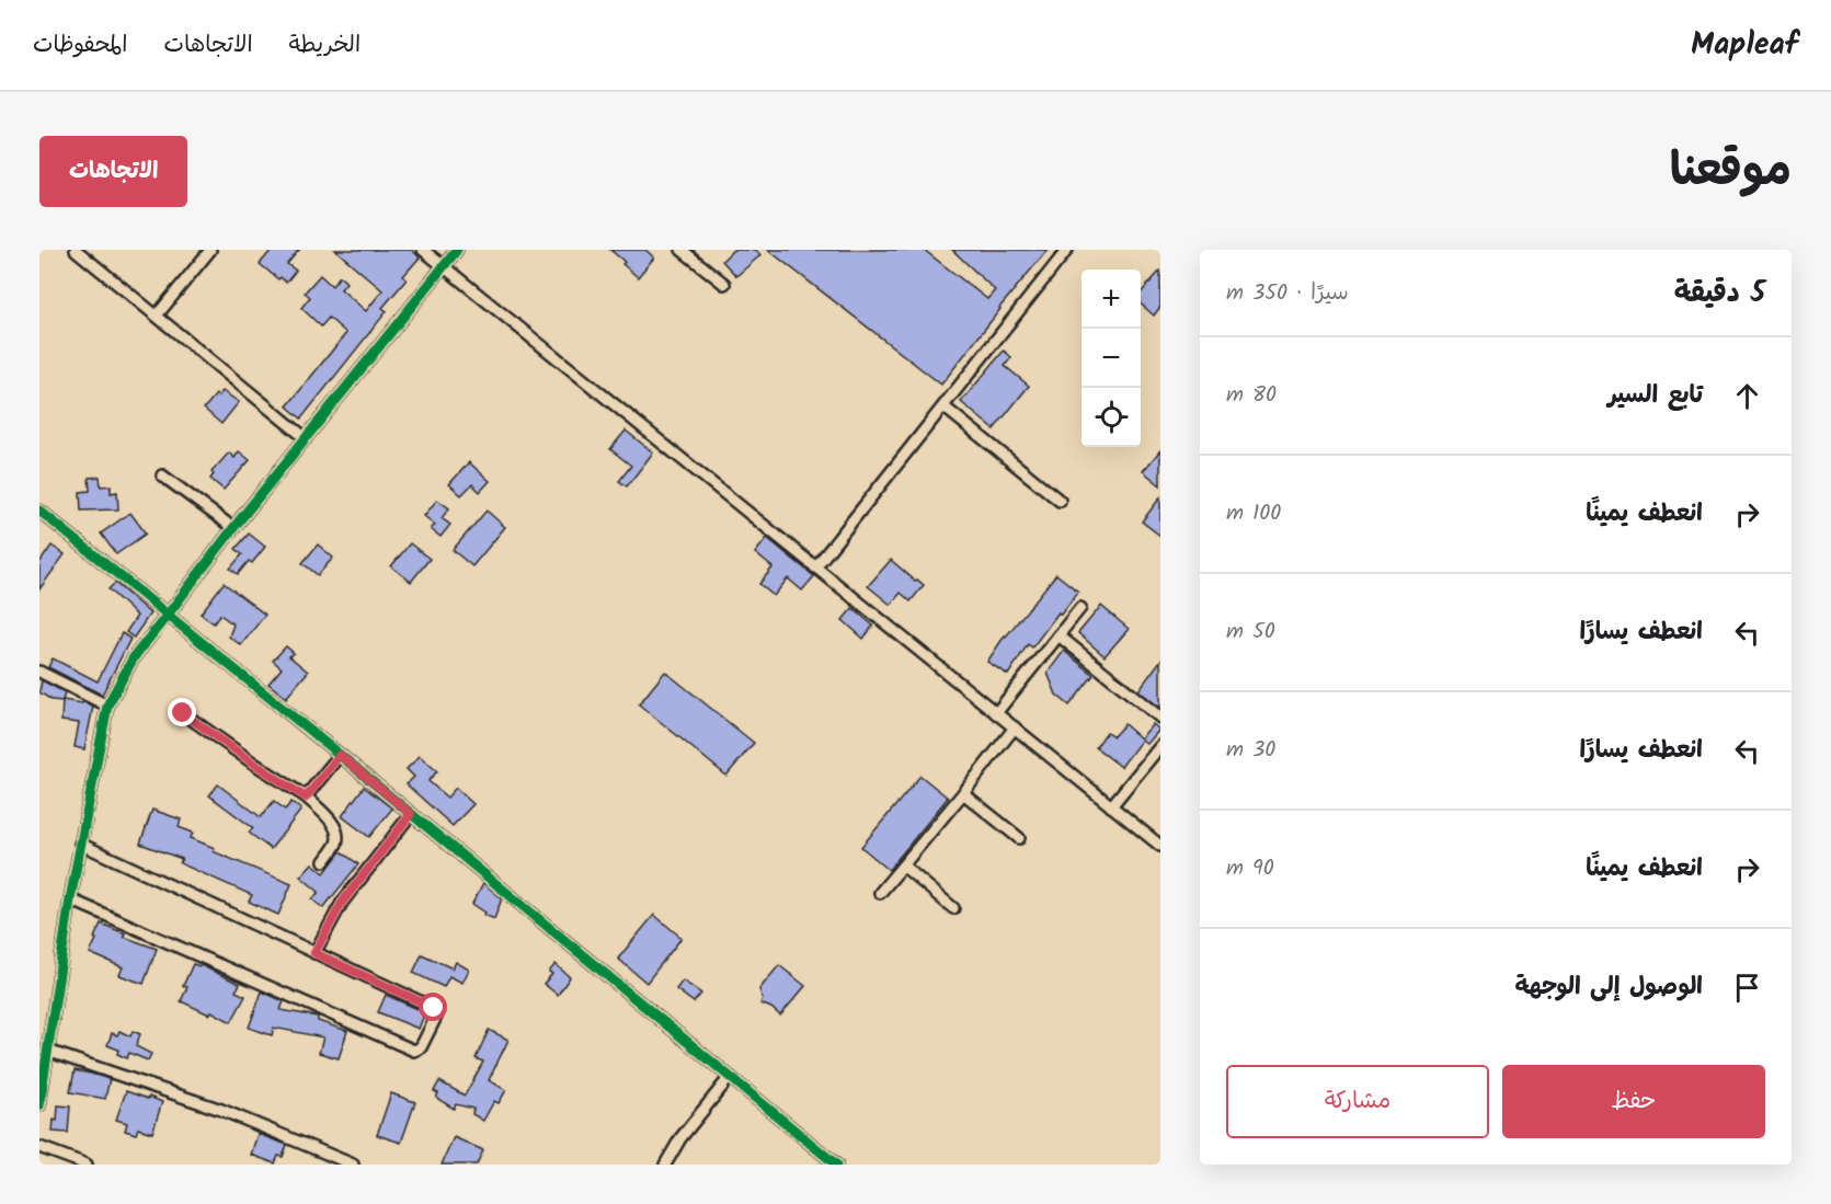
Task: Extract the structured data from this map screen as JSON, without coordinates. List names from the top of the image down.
{
  "page": {
    "header": "Mapleaf",
    "nav": ["الخريطة", "الاتجاهات", "المحفوظات"],
    "title": "موقعنا",
    "buttons": [
      "الاتجاهات",
      ["حفظ", "مشاركة"]
    ],
    "heading": ["5 دقيقة", "سيرًا · 350 m"],
    "map_buttons": ["+", "−"],
    "list": [
      ["تابع السير", "80 m"],
      ["انعطف يمينًا", "100 m"],
      ["انعطف يسارًا", "50 m"],
      ["انعطف يسارًا", "30 m"],
      ["انعطف يمينًا", "90 m"],
      "الوصول إلى الوجهة"
    ]
  }
}
